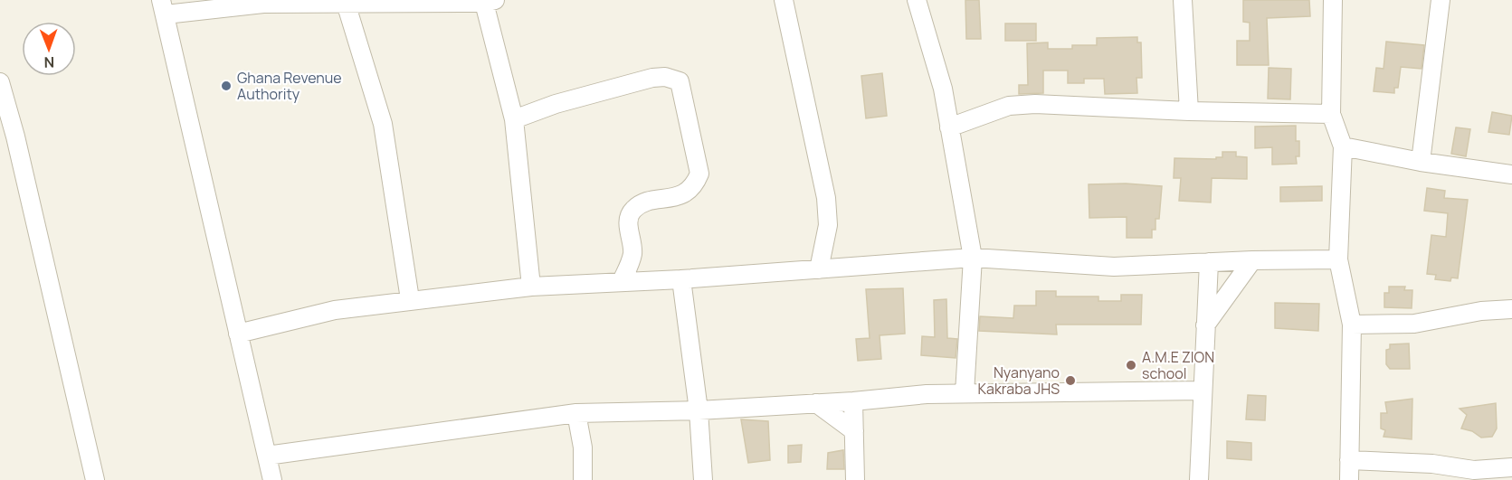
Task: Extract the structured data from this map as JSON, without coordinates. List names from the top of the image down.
{
  "places": ["Ghana Revenue Authority", "A.M.E ZION school", "Nyanyano Kakraba JHS"],
  "north": "bottom"
}
